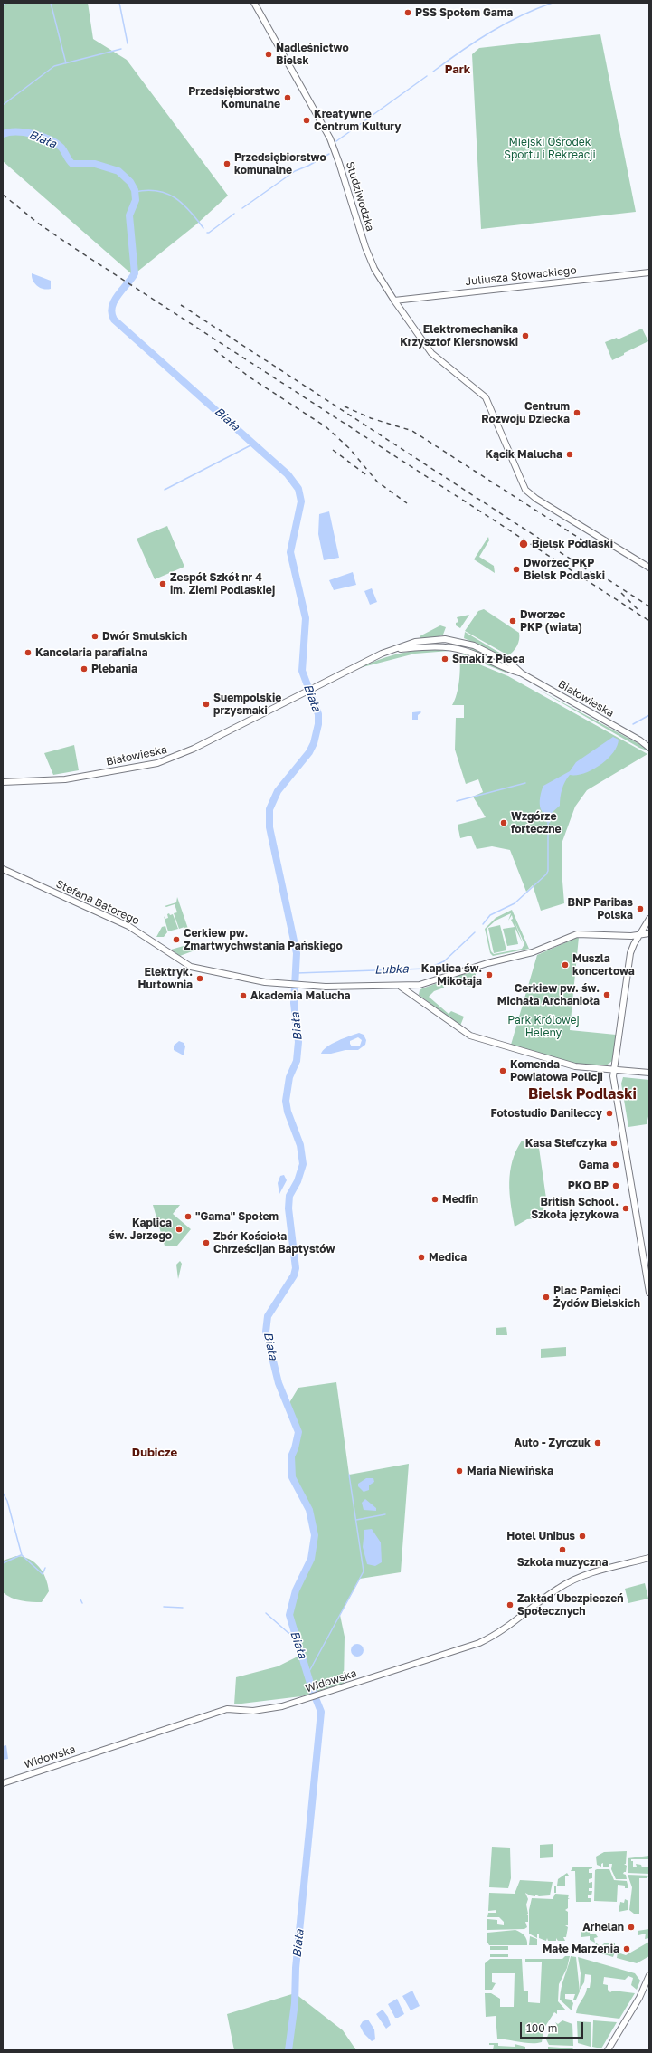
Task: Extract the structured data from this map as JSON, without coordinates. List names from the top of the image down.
{
  "streets": {
    "street": [
      "Studziwodzka",
      "Juliusza Słowackiego",
      "Białowieska",
      "Stefana Batorego",
      "Widowska"
    ]
  },
  "crossings": [
    ["Studziwodzka", "Juliusza Słowackiego"]
  ],
  "districts": ["Park", "Bielsk Podlaski", "Dubicze"],
  "water": ["Biała", "Lubka"],
  "parks": ["Miejski Ośrodek Sportu i Rekreacji", "Park Królowej Heleny"],
  "places": [
    "PSS Społem Gama",
    "Nadleśnictwo Bielsk",
    "Przedsiębiorstwo Komunalne",
    "Kreatywne Centrum Kultury",
    "Przedsiębiorstwo komunalne",
    "Elektromechanika Krzysztof Kiersnowski",
    "Centrum Rozwoju Dziecka",
    "Kącik Malucha",
    "Bielsk Podlaski",
    "Dworzec PKP Bielsk Podlaski",
    "Zespół Szkół nr 4 im. Ziemi Podlaskiej",
    "Dworzec PKP (wiata)",
    "Dwór Smulskich",
    "Kancelaria parafialna",
    "Smaki z Pieca",
    "Plebania",
    "Suempolskie przysmaki",
    "Wzgórze forteczne",
    "BNP Paribas Polska",
    "Cerkiew pw. Zmartwychwstania Pańskiego",
    "Muszla koncertowa",
    "Kaplica św. Mikołaja",
    "Elektryk. Hurtownia",
    "Cerkiew pw. św. Michała Archanioła",
    "Akademia Malucha",
    "Komenda Powiatowa Policji",
    "Fotostudio Danileccy",
    "Kasa Stefczyka",
    "Gama",
    "PKO BP",
    "Medfin",
    "British School. Szkoła językowa",
    "\"Gama\" Społem",
    "Kaplica św. Jerzego",
    "Zbór Kościoła Chrześcijan Baptystów",
    "Medica",
    "Plac Pamięci Żydów Bielskich",
    "Auto - Zyrczuk",
    "Maria Niewińska",
    "Hotel Unibus",
    "Szkoła muzyczna",
    "Zakład Ubezpieczeń Społecznych",
    "Arhelan",
    "Małe Marzenia"
  ],
  "scale_bar": "100 m"
}
